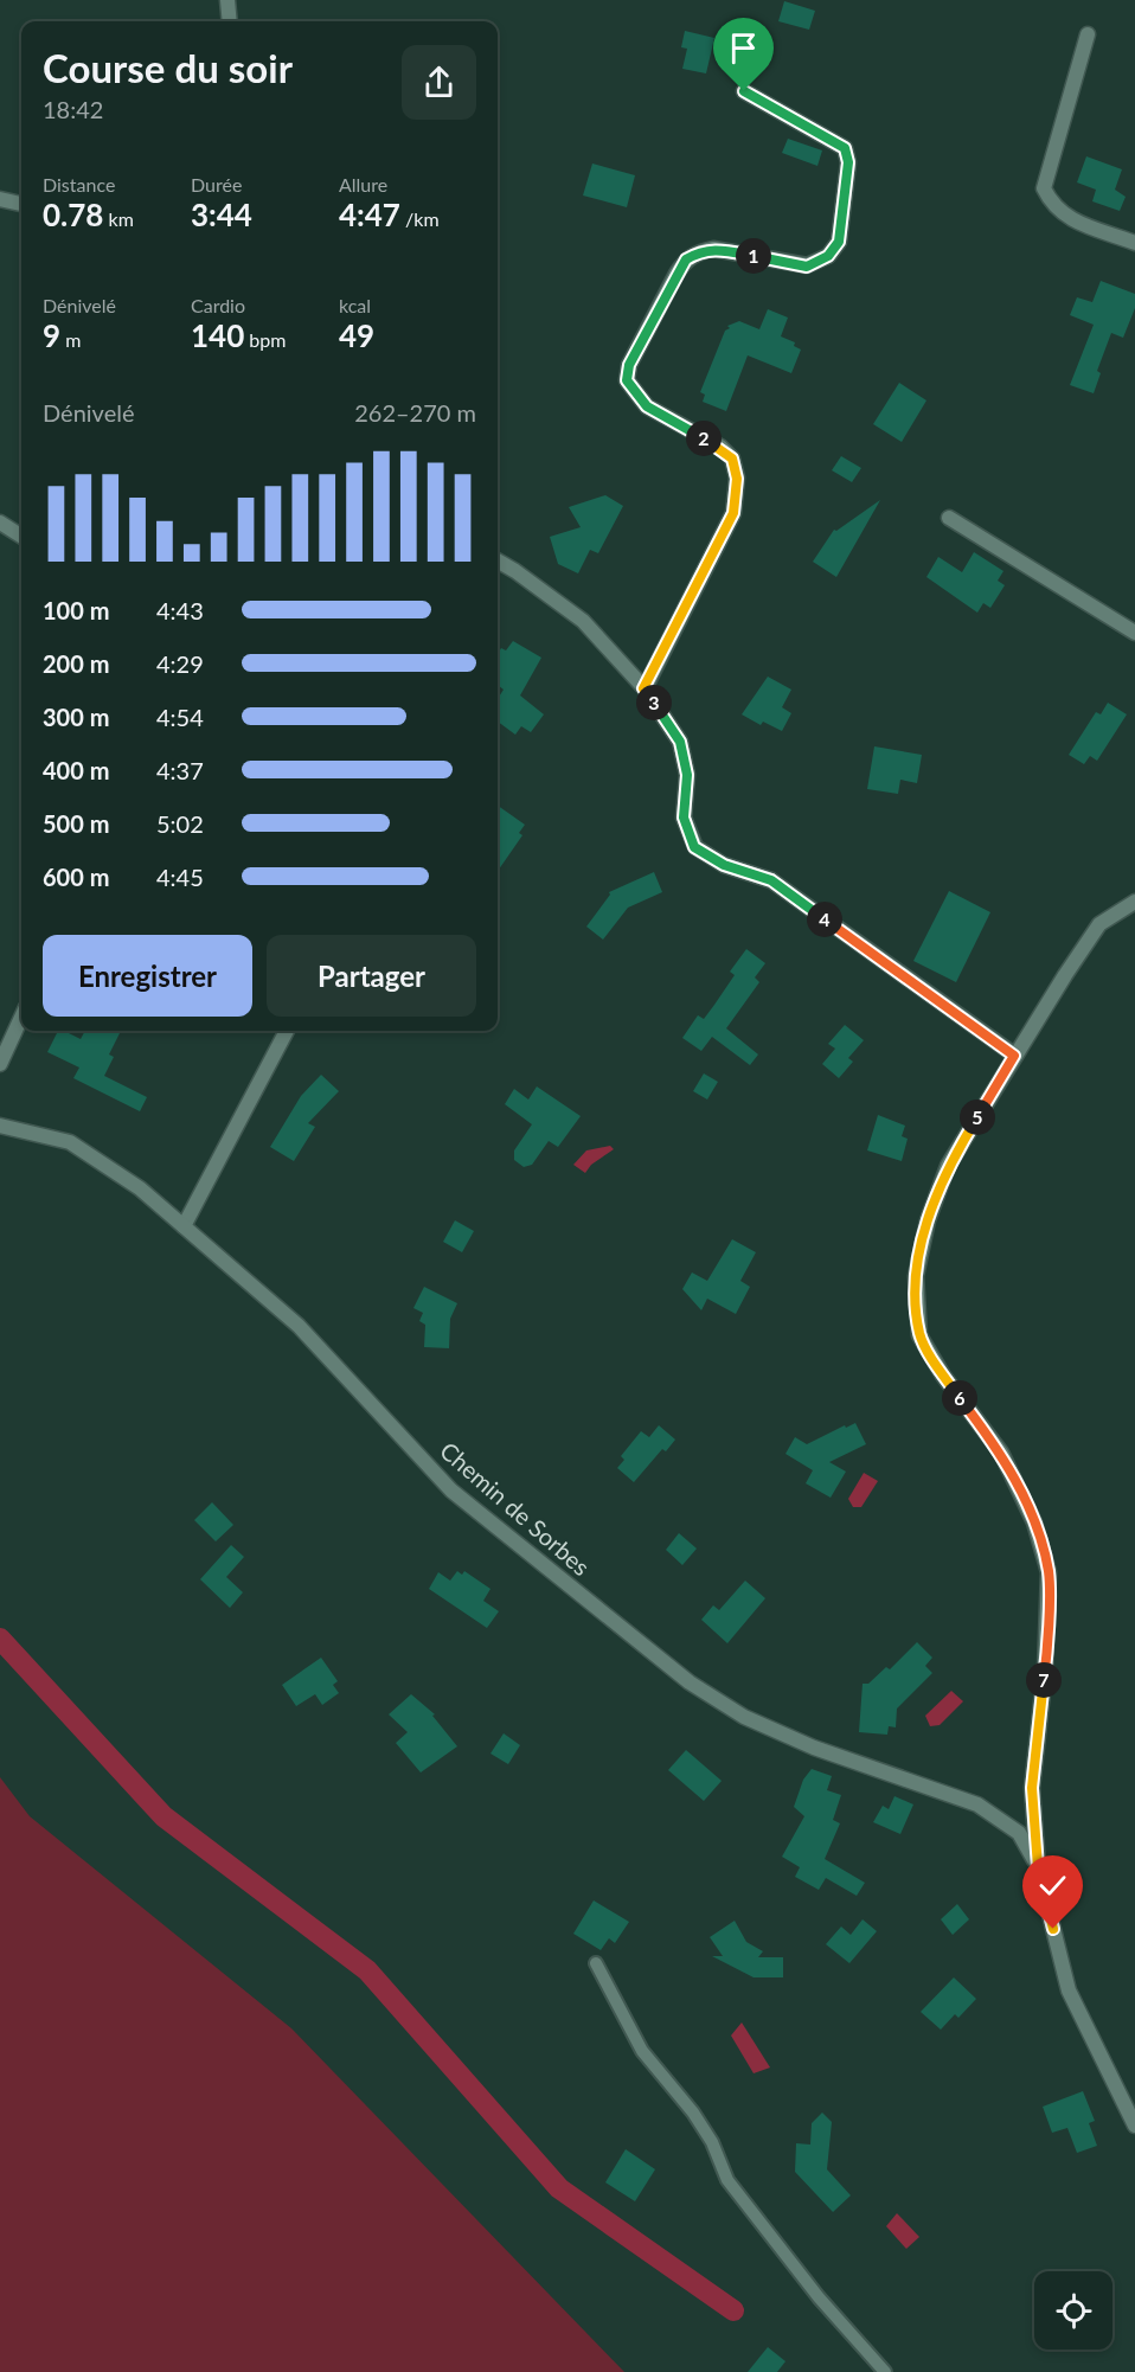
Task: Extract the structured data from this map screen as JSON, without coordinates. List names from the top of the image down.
{
  "streets": {
    "street": ["Chemin de Sorbes"]
  },
  "page": {
    "heading": ["Course du soir", "18:42"],
    "stats": [
      ["Distance", "0.78 km"],
      ["Durée", "3:44"],
      ["Allure", "4:47 /km"],
      ["Dénivelé", "9 m"],
      ["Cardio", "140 bpm"],
      ["kcal", "49"]
    ],
    "pins": [
      "1",
      "2",
      "3",
      "4",
      "5",
      "6",
      "7"
    ],
    "chart": ["Dénivelé", "262–270 m"],
    "list": [
      {
        "name": "100 m",
        "note": "4:43"
      },
      {
        "name": "200 m",
        "note": "4:29"
      },
      {
        "name": "300 m",
        "note": "4:54"
      },
      {
        "name": "400 m",
        "note": "4:37"
      },
      {
        "name": "500 m",
        "note": "5:02"
      },
      {
        "name": "600 m",
        "note": "4:45"
      }
    ],
    "buttons": ["Enregistrer", "Partager"]
  }
}
